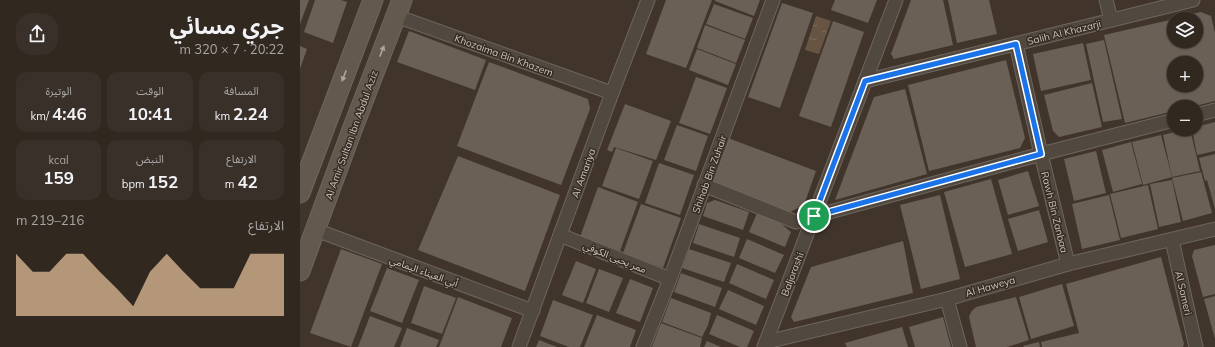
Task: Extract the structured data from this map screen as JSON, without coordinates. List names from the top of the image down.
{
  "streets": {
    "street": [
      "Salih Al Khazarji",
      "Khozaima Bin Khazem",
      "Al Amir Sultan Ibn Abdul Aziz",
      "Al Amariya",
      "Shihab Bin Zuhair",
      "Rawh Bin Zanbaa",
      "ممر يحيى الكوفي",
      "أبي العيناء اليمامي",
      "Baljorashi",
      "Al Haweya",
      "Al Sameri"
    ]
  },
  "crossings": [
    ["Salih Al Khazarji", "Rawh Bin Zanbaa"],
    ["Salih Al Khazarji", "Baljorashi"],
    ["Khozaima Bin Khazem", "Al Amir Sultan Ibn Abdul Aziz"],
    ["Khozaima Bin Khazem", "Al Amariya"],
    ["Al Amir Sultan Ibn Abdul Aziz", "أبي العيناء اليمامي"],
    ["Al Amariya", "ممر يحيى الكوفي"],
    ["Al Amariya", "أبي العيناء اليمامي"],
    ["Shihab Bin Zuhair", "ممر يحيى الكوفي"],
    ["Rawh Bin Zanbaa", "Al Haweya"],
    ["Baljorashi", "Al Haweya"],
    ["Al Haweya", "Al Sameri"]
  ],
  "page": {
    "heading": ["جري مسائي", "20:22 · 7 × 320 m"],
    "map_buttons": ["+", "−"],
    "stats": [
      ["المسافة", "2.24 km"],
      ["الوقت", "10:41"],
      ["الوتيرة", "4:46 /km"],
      ["الارتفاع", "42 m"],
      ["النبض", "152 bpm"],
      ["kcal", "159"]
    ],
    "chart": ["الارتفاع", "216–219 m"]
  }
}
